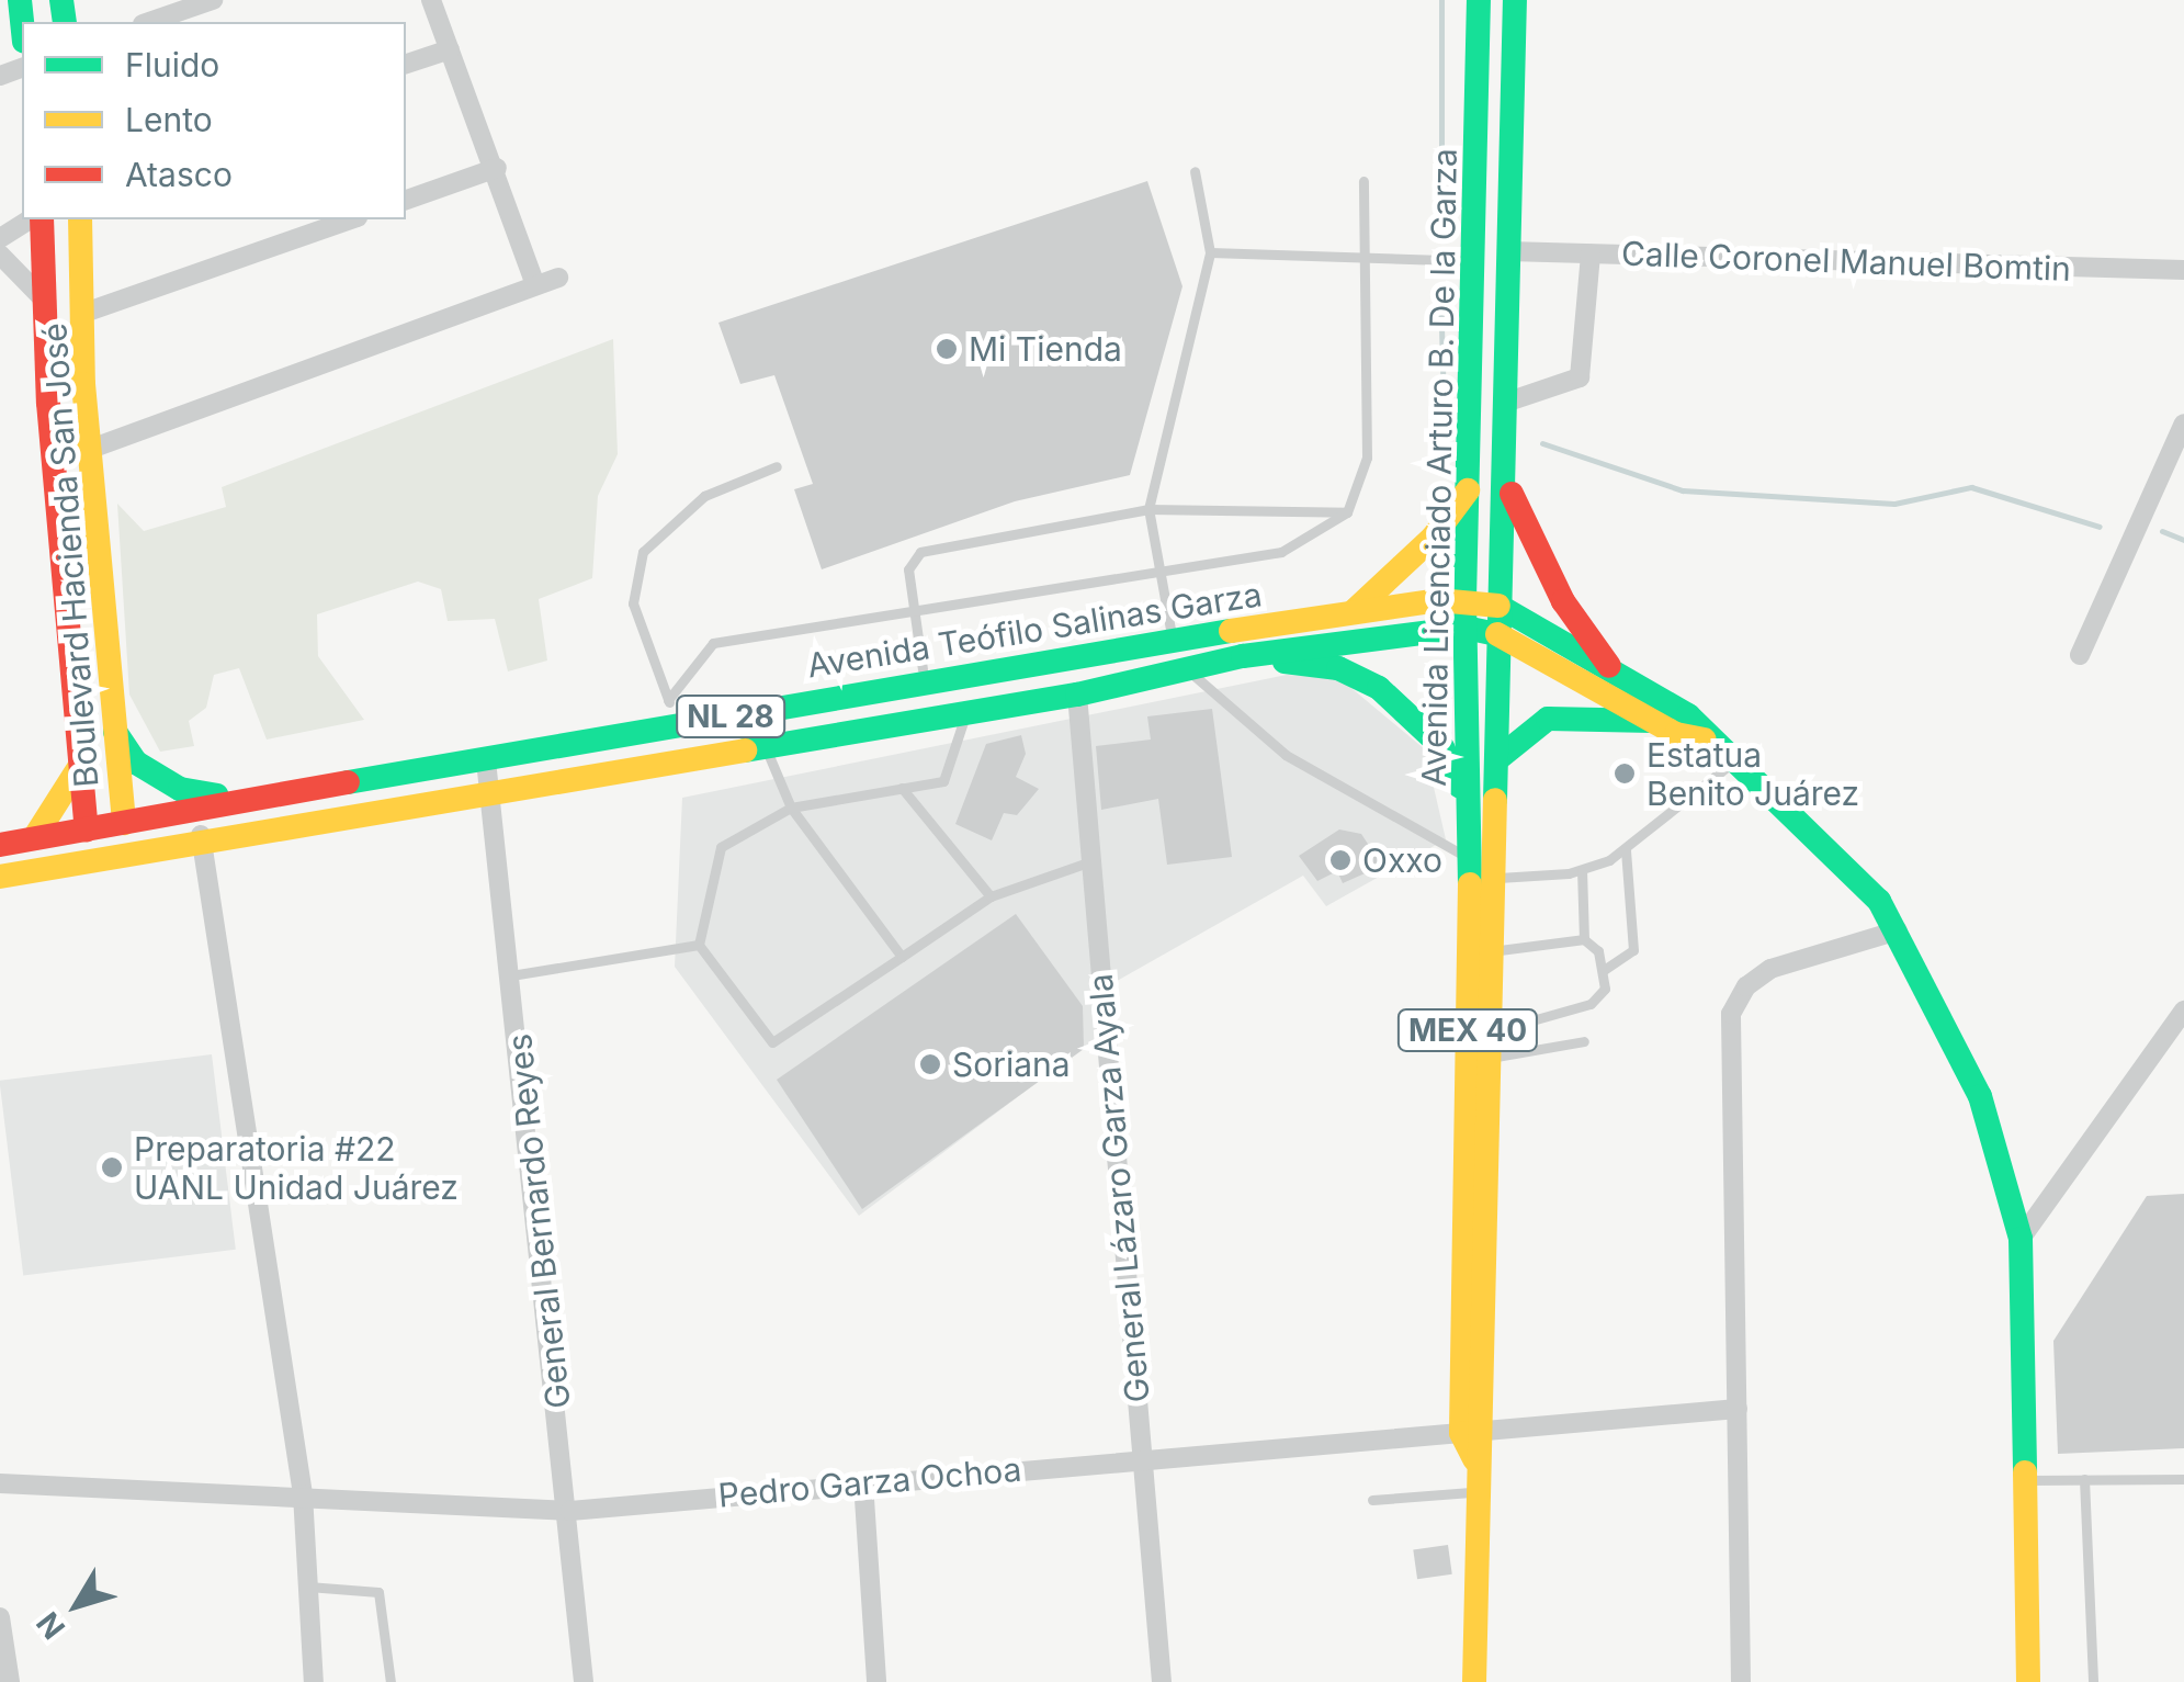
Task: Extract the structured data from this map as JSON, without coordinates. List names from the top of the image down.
{
  "streets": {
    "main road": [
      "Avenida Licenciado Arturo B. De la Garza",
      "Boulevard Hacienda San José",
      "Avenida Teófilo Salinas Garza",
      "NL 28",
      "MEX 40"
    ],
    "street": [
      "Calle Coronel Manuel Bomtin",
      "General Lázaro Garza Ayala",
      "General Bernardo Reyes",
      "Pedro Garza Ochoa"
    ]
  },
  "crossings": [
    ["Calle Coronel Manuel Bomtin", "Avenida Licenciado Arturo B. De la Garza"],
    ["Avenida Licenciado Arturo B. De la Garza", "Avenida Teófilo Salinas Garza"],
    ["Avenida Licenciado Arturo B. De la Garza", "Pedro Garza Ochoa"],
    ["Boulevard Hacienda San José", "Avenida Teófilo Salinas Garza"],
    ["Avenida Teófilo Salinas Garza", "General Lázaro Garza Ayala"],
    ["Avenida Teófilo Salinas Garza", "General Bernardo Reyes"],
    ["General Lázaro Garza Ayala", "Pedro Garza Ochoa"],
    ["General Bernardo Reyes", "Pedro Garza Ochoa"]
  ],
  "places": [
    "Mi Tienda",
    "Estatua Benito Juárez",
    "Oxxo",
    "Soriana",
    "Preparatoria #22 UANL Unidad Juárez"
  ],
  "legend": ["Fluido", "Lento", "Atasco"],
  "north": "bottom left"
}
